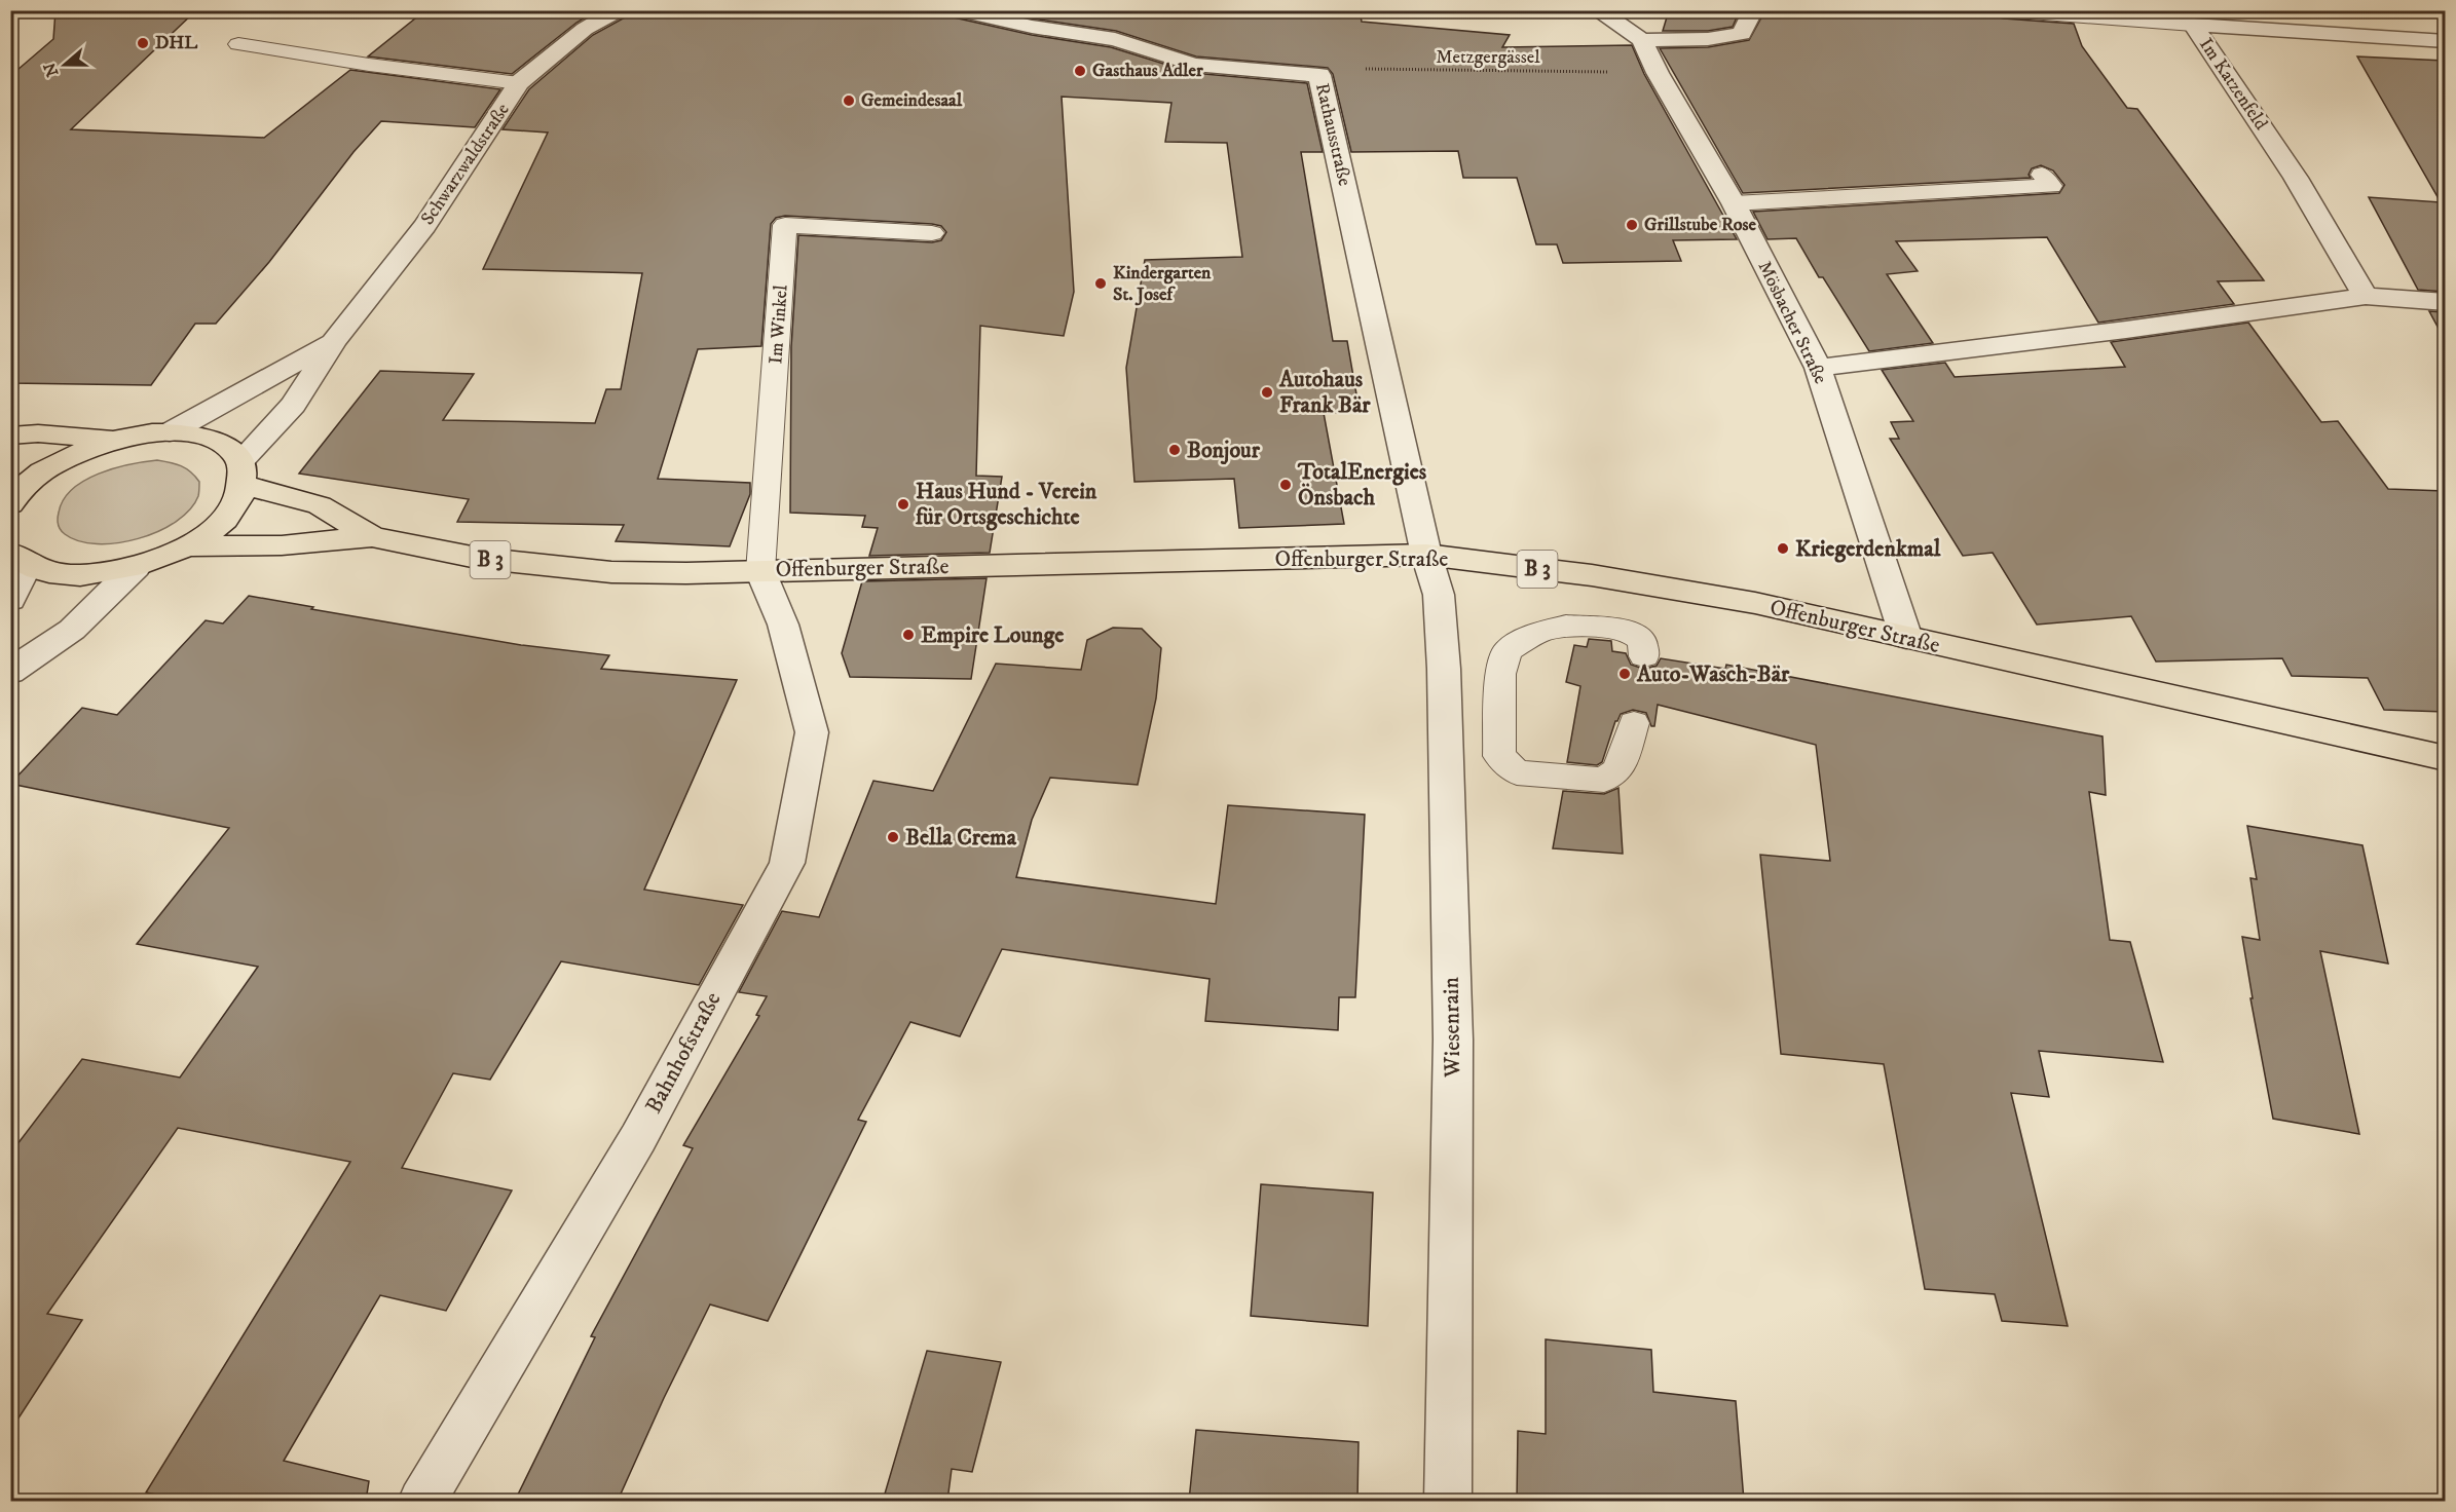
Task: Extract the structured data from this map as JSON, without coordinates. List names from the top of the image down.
{
  "streets": {
    "main road": ["Offenburger Straße", "B 3"],
    "street": [
      "Im Katzenfeld",
      "Rathausstraße",
      "Schwarzwaldstraße",
      "Mösbacher Straße",
      "Wiesenrain",
      "Bahnhofstraße"
    ],
    "lane": ["Im Winkel"],
    "path": ["Metzgergässel"]
  },
  "crossings": [
    ["Metzgergässel", "Rathausstraße"],
    ["Metzgergässel", "Mösbacher Straße"],
    ["Rathausstraße", "Offenburger Straße"],
    ["Rathausstraße", "Wiesenrain"],
    ["Schwarzwaldstraße", "Offenburger Straße"],
    ["Mösbacher Straße", "Offenburger Straße"],
    ["Im Winkel", "Offenburger Straße"],
    ["Im Winkel", "Bahnhofstraße"],
    ["Offenburger Straße", "Wiesenrain"],
    ["Offenburger Straße", "Bahnhofstraße"]
  ],
  "places": [
    "DHL",
    "Gasthaus Adler",
    "Gemeindesaal",
    "Grillstube Rose",
    "Kindergarten St. Josef",
    "Autohaus Frank Bär",
    "Bonjour",
    "TotalEnergies Önsbach",
    "Haus Hund - Verein für Ortsgeschichte",
    "Kriegerdenkmal",
    "Empire Lounge",
    "Auto-Wasch-Bär",
    "Bella Crema"
  ],
  "north": "left"
}
